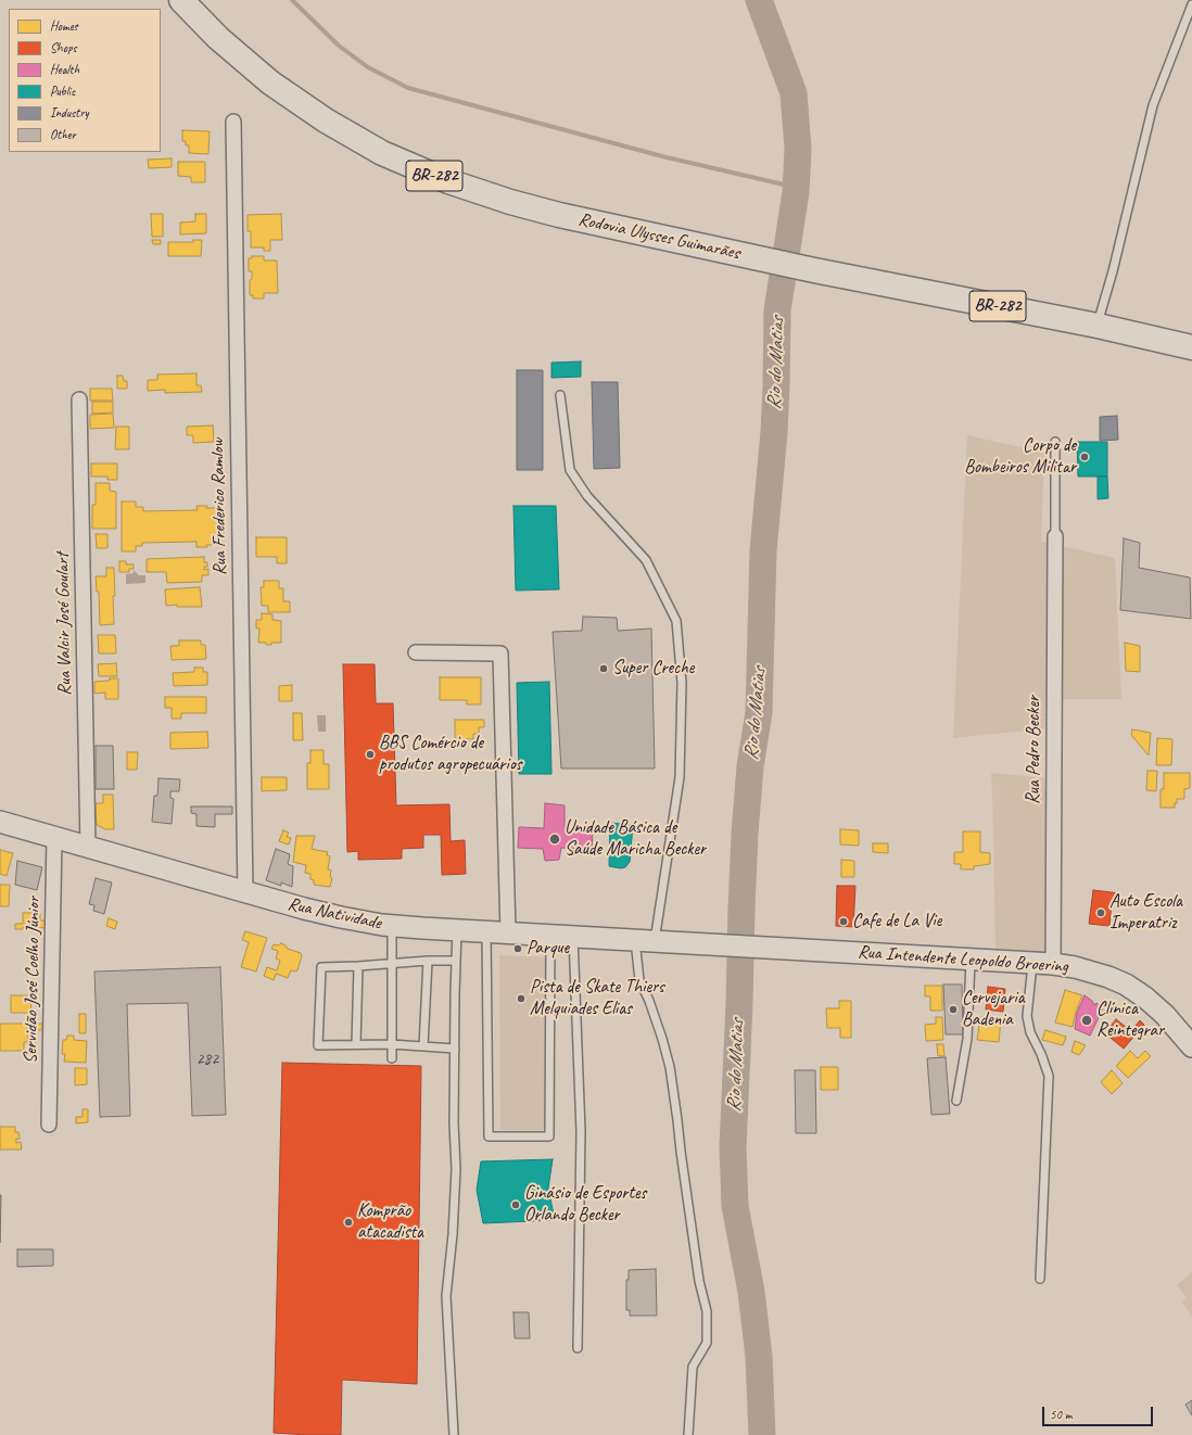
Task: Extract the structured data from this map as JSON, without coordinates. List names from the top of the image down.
{
  "streets": {
    "highway": ["BR-282", "Rodovia Ulysses Guimarães"],
    "main road": ["Rua Natividade", "Rua Intendente Leopoldo Broering"],
    "street": [
      "Rua Frederico Ramlow",
      "Rua Valcir José Goulart",
      "Rua Pedro Becker",
      "Servidão José Coelho Júnior"
    ]
  },
  "crossings": [
    ["Rua Frederico Ramlow", "Rua Natividade"],
    ["Rua Valcir José Goulart", "Rua Natividade"],
    ["Rua Pedro Becker", "Rua Intendente Leopoldo Broering"],
    ["Rua Natividade", "Rua Intendente Leopoldo Broering"],
    ["Rua Natividade", "Servidão José Coelho Júnior"]
  ],
  "water": ["Rio do Matias"],
  "places": [
    "Corpo de Bombeiros Militar",
    "Super Creche",
    "BBS Comércio de produtos agropecuários",
    "Unidade Básica de Saúde Maricha Becker",
    "Auto Escola Imperatriz",
    "Cafe de La Vie",
    "Parque",
    "Pista de Skate Thiers Melquiades Elias",
    "Cervejaria Badenia",
    "Clínica Reintegrar",
    "Ginásio de Esportes Orlando Becker",
    "Komprão atacadista"
  ],
  "house_numbers": ["282"],
  "legend": [
    "Homes",
    "Shops",
    "Health",
    "Public",
    "Industry",
    "Other"
  ],
  "scale_bar": "50 m"
}
